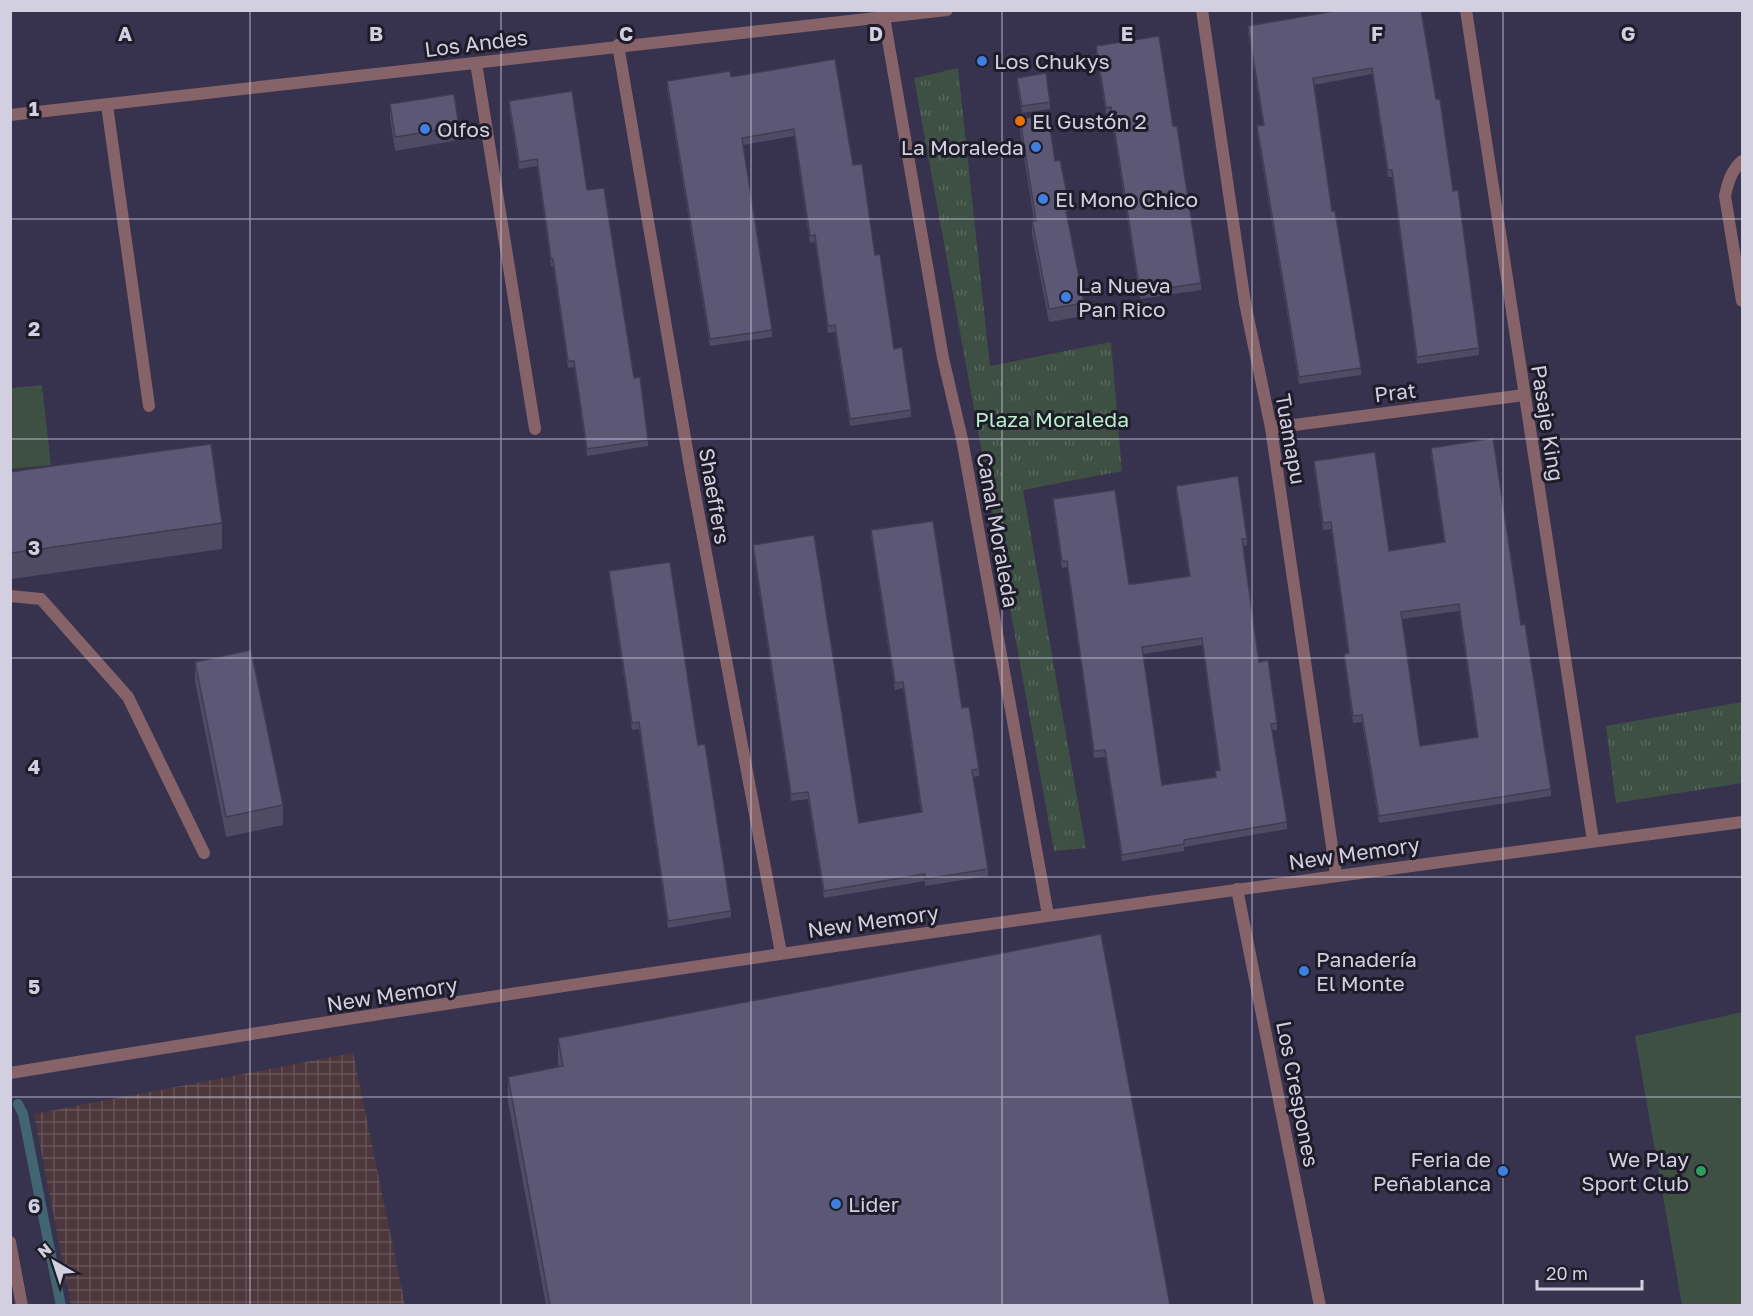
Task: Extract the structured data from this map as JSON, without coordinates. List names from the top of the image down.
{
  "streets": {
    "street": [
      "Los Andes",
      "Prat",
      "Pasaje King",
      "Tuamapu",
      "Shaeffers",
      "Canal Moraleda",
      "New Memory",
      "Los Crespones"
    ]
  },
  "crossings": [
    ["Los Andes", "Shaeffers"],
    ["Los Andes", "Canal Moraleda"],
    ["Prat", "Pasaje King"],
    ["Prat", "Tuamapu"],
    ["Pasaje King", "New Memory"],
    ["Tuamapu", "New Memory"],
    ["Shaeffers", "New Memory"],
    ["Canal Moraleda", "New Memory"],
    ["New Memory", "Los Crespones"]
  ],
  "parks": ["Plaza Moraleda"],
  "places": [
    "Los Chukys",
    "El Gustón 2",
    "Olfos",
    "La Moraleda",
    "El Mono Chico",
    "La Nueva Pan Rico",
    "Panadería El Monte",
    "Feria de Peñablanca",
    "We Play Sport Club",
    "Lider"
  ],
  "scale_bar": "20 m",
  "north": "top left",
  "grid": {
    "columns": [
      "A",
      "B",
      "C",
      "D",
      "E",
      "F",
      "G"
    ],
    "rows": [
      "1",
      "2",
      "3",
      "4",
      "5",
      "6"
    ]
  }
}
